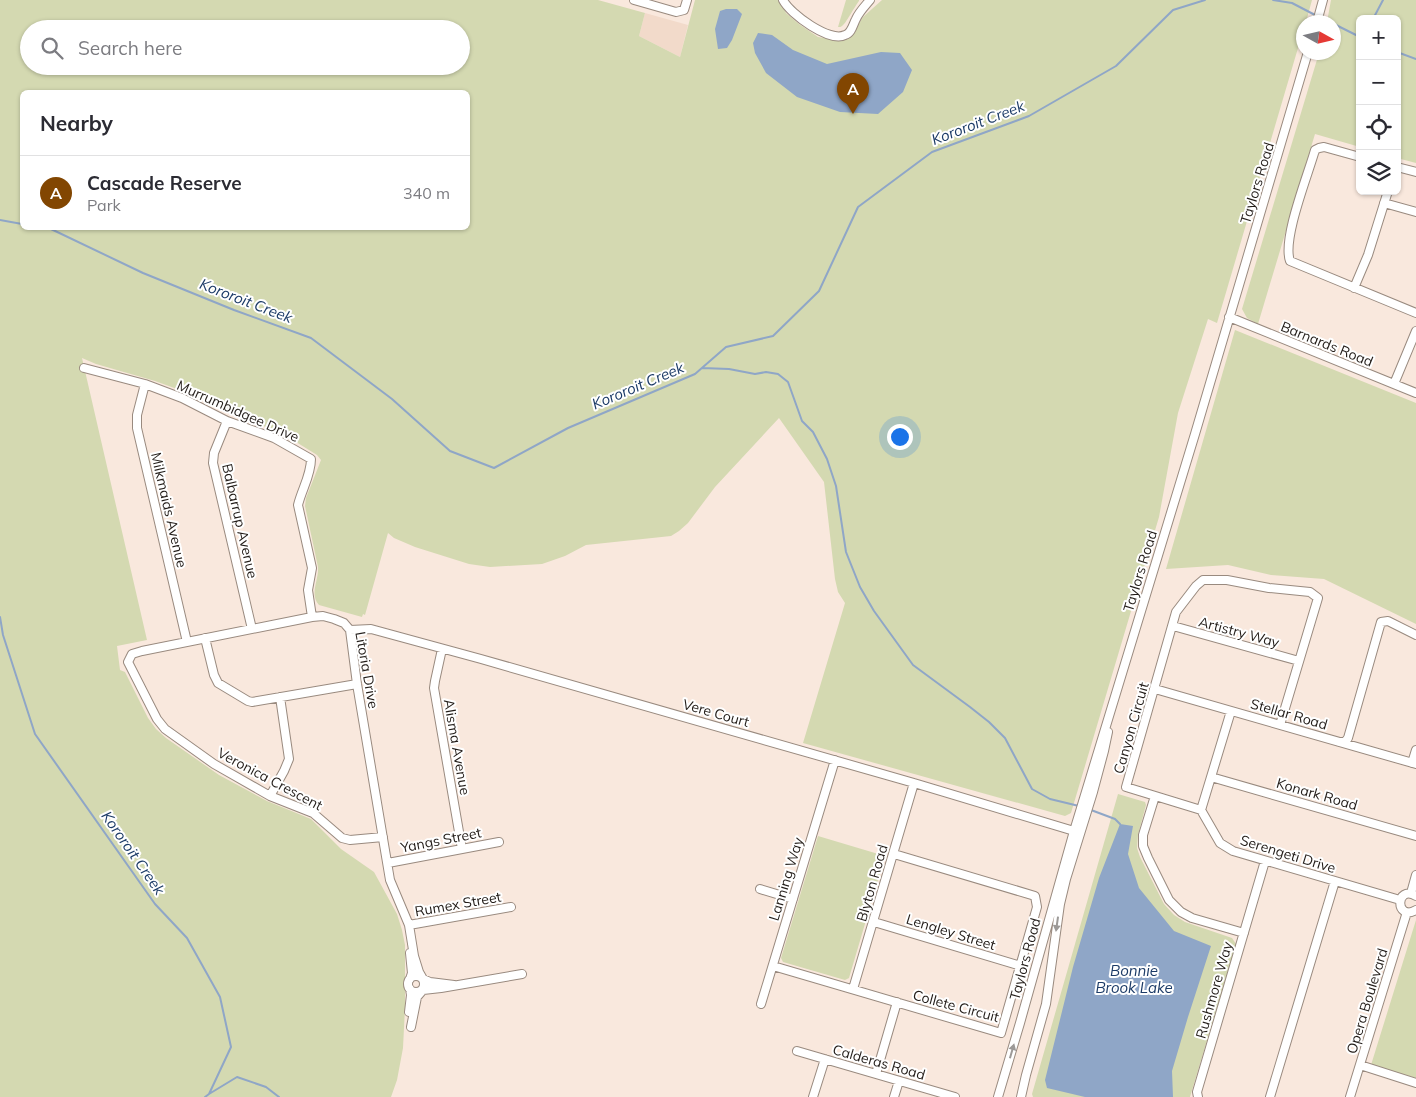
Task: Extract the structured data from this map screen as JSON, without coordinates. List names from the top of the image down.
{
  "streets": {
    "street": [
      "Taylors Road",
      "Barnards Road",
      "Murrumbidgee Drive",
      "Milkmaids Avenue",
      "Balbarrup Avenue",
      "Artistry Way",
      "Litoria Drive",
      "Vere Court",
      "Stellar Road",
      "Canyon Circuit",
      "Alisma Avenue",
      "Veronica Crescent",
      "Konark Road",
      "Yangs Street",
      "Serengeti Drive",
      "Lanning Way",
      "Blyton Road",
      "Rumex Street",
      "Lengley Street",
      "Rushmore Way",
      "Opera Boulevard",
      "Collete Circuit",
      "Calderas Road"
    ]
  },
  "crossings": [
    ["Taylors Road", "Barnards Road"],
    ["Taylors Road", "Vere Court"],
    ["Murrumbidgee Drive", "Milkmaids Avenue"],
    ["Murrumbidgee Drive", "Balbarrup Avenue"],
    ["Murrumbidgee Drive", "Litoria Drive"],
    ["Milkmaids Avenue", "Litoria Drive"],
    ["Balbarrup Avenue", "Litoria Drive"],
    ["Artistry Way", "Canyon Circuit"],
    ["Litoria Drive", "Vere Court"],
    ["Litoria Drive", "Veronica Crescent"],
    ["Litoria Drive", "Yangs Street"],
    ["Litoria Drive", "Rumex Street"],
    ["Vere Court", "Alisma Avenue"],
    ["Vere Court", "Lanning Way"],
    ["Vere Court", "Blyton Road"],
    ["Stellar Road", "Canyon Circuit"],
    ["Canyon Circuit", "Serengeti Drive"],
    ["Canyon Circuit", "Rushmore Way"],
    ["Alisma Avenue", "Yangs Street"],
    ["Lanning Way", "Collete Circuit"],
    ["Blyton Road", "Lengley Street"],
    ["Blyton Road", "Collete Circuit"],
    ["Lengley Street", "Collete Circuit"]
  ],
  "water": ["Kororoit Creek", "Bonnie Brook Lake"],
  "north": "right",
  "page": {
    "map_buttons": ["+", "−"],
    "search": "Search here",
    "pins": "A",
    "heading": "Nearby",
    "list": [
      {
        "mark": "A",
        "name": "Cascade Reserve",
        "note": "Park",
        "value": "340 m"
      }
    ]
  }
}
